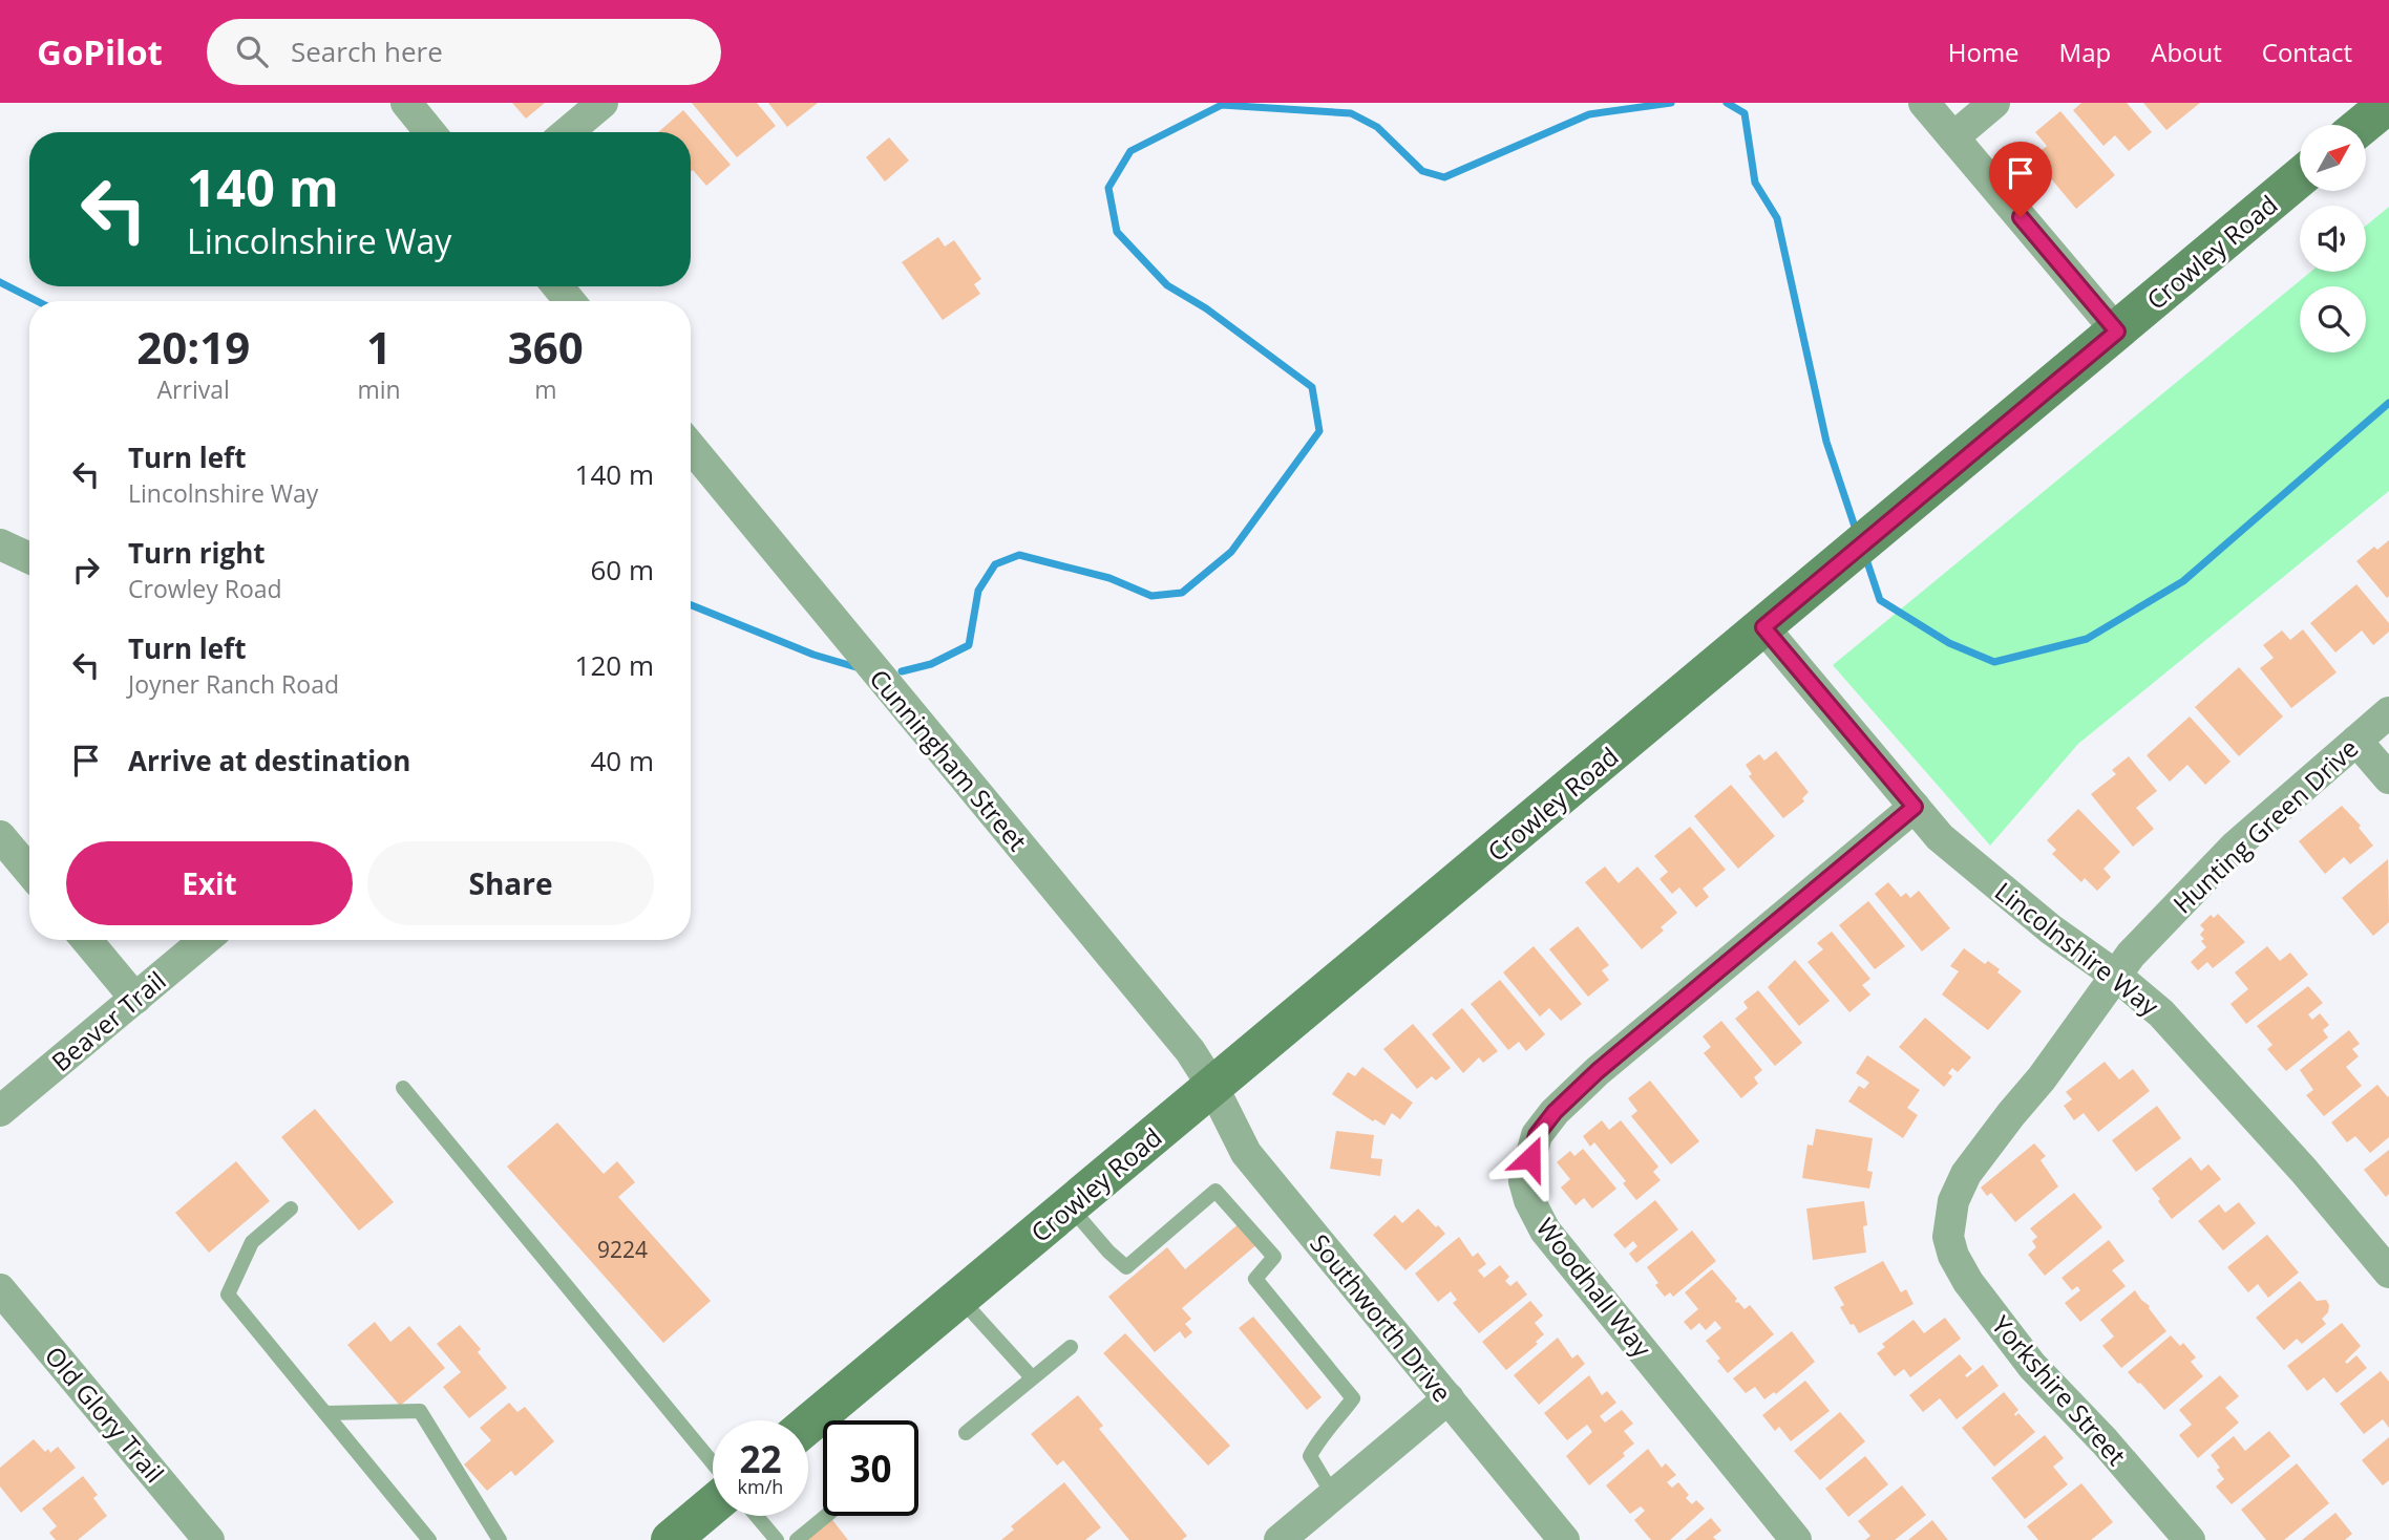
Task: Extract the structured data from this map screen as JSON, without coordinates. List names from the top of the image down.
{
  "streets": {
    "main road": ["Crowley Road"],
    "street": [
      "Cunningham Street",
      "Hunting Green Drive",
      "Lincolnshire Way",
      "Beaver Trail",
      "Woodhall Way",
      "Southworth Drive",
      "Yorkshire Street",
      "Old Glory Trail"
    ]
  },
  "crossings": [
    ["Crowley Road", "Cunningham Street"],
    ["Crowley Road", "Lincolnshire Way"],
    ["Crowley Road", "Southworth Drive"],
    ["Cunningham Street", "Southworth Drive"],
    ["Hunting Green Drive", "Lincolnshire Way"],
    ["Hunting Green Drive", "Yorkshire Street"],
    ["Lincolnshire Way", "Woodhall Way"],
    ["Lincolnshire Way", "Yorkshire Street"]
  ],
  "house_numbers": ["9224"],
  "north": "top right",
  "page": {
    "header": "GoPilot",
    "search": "Search here",
    "nav": [
      "Home",
      "Map",
      "About",
      "Contact"
    ],
    "turn": ["140 m", "Lincolnshire Way"],
    "eta": [
      "20:19",
      "Arrival",
      "1",
      "min",
      "360",
      "m"
    ],
    "list": [
      {
        "name": "Turn left",
        "note": "Lincolnshire Way",
        "value": "140 m"
      },
      {
        "name": "Turn right",
        "note": "Crowley Road",
        "value": "60 m"
      },
      {
        "name": "Turn left",
        "note": "Joyner Ranch Road",
        "value": "120 m"
      },
      {
        "name": "Arrive at destination",
        "value": "40 m"
      }
    ],
    "buttons": ["Exit", "Share"],
    "speed": "22 km/h",
    "limit": "30"
  }
}
